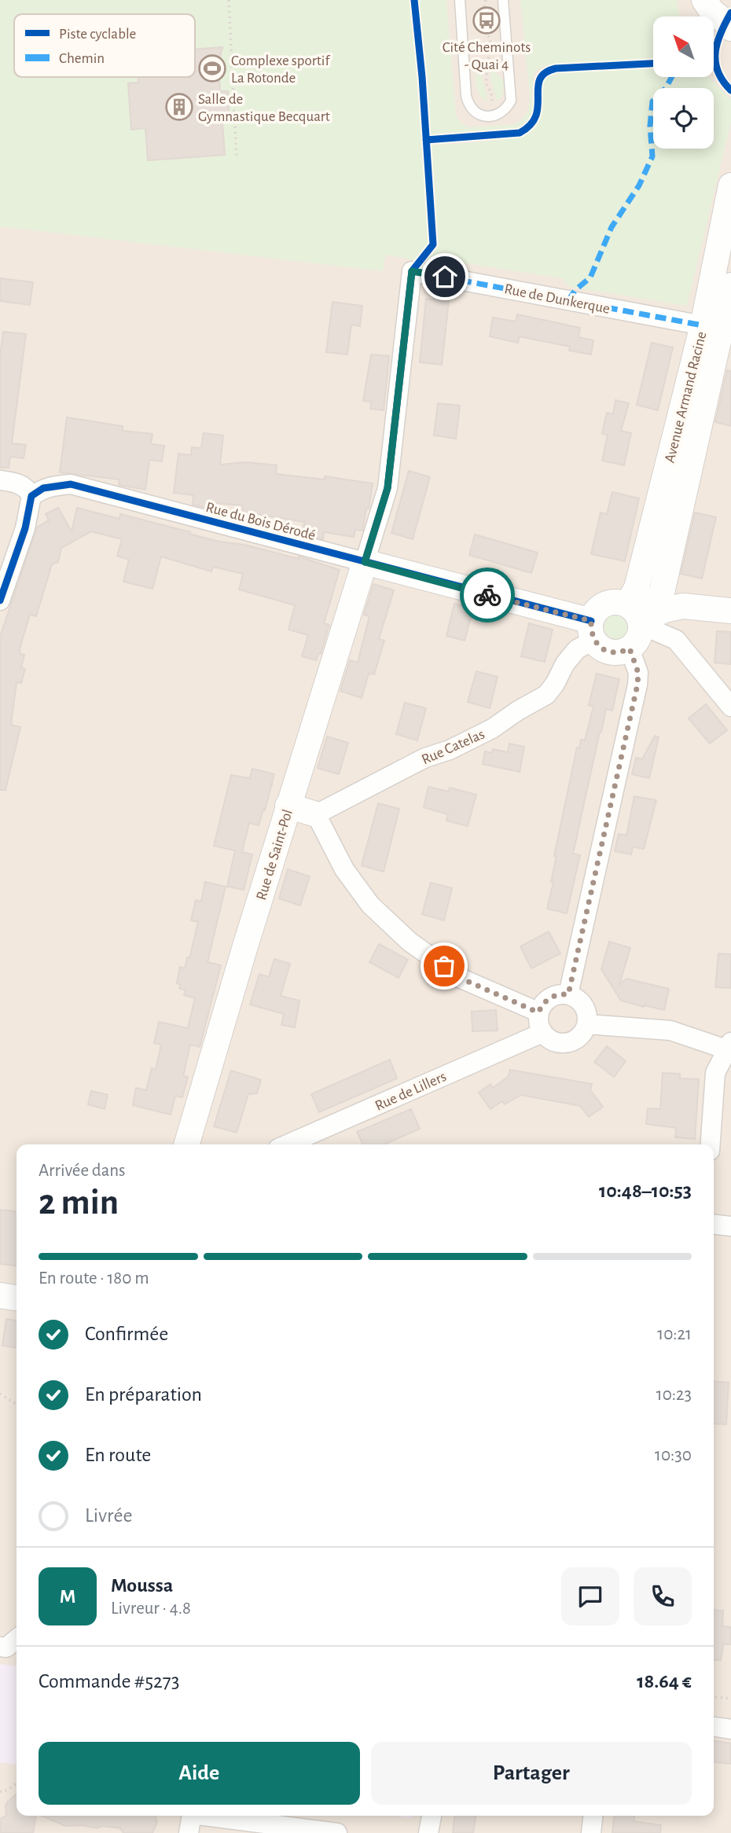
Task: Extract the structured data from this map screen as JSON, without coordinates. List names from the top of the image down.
{
  "streets": {
    "street": [
      "Rue de Dunkerque",
      "Avenue Armand Racine",
      "Rue du Bois Dérodé",
      "Rue Catelas",
      "Rue de Saint-Pol",
      "Rue de Lillers"
    ]
  },
  "crossings": [
    ["Rue de Dunkerque", "Avenue Armand Racine"],
    ["Rue de Dunkerque", "Rue du Bois Dérodé"],
    ["Rue de Dunkerque", "Rue de Saint-Pol"],
    ["Avenue Armand Racine", "Rue du Bois Dérodé"],
    ["Avenue Armand Racine", "Rue Catelas"],
    ["Rue du Bois Dérodé", "Rue Catelas"],
    ["Rue du Bois Dérodé", "Rue de Saint-Pol"]
  ],
  "places": {
    "bus stop": ["Cité Cheminots - Quai 4"],
    "sports": ["Complexe sportif La Rotonde"],
    "building": ["Salle de Gymnastique Becquart"]
  },
  "legend": ["Piste cyclable", "Chemin"],
  "north": "top left",
  "page": {
    "heading": ["2 min", "Arrivée dans", "10:48–10:53"],
    "panel": [
      "Moussa",
      "Livreur · 4.8",
      "Commande #5273",
      "18.64 €"
    ],
    "bar": "En route · 180 m",
    "list": [
      ["Confirmée", "10:21"],
      ["En préparation", "10:23"],
      ["En route", "10:30"],
      "Livrée"
    ],
    "round": "M",
    "buttons": ["Aide", "Partager"]
  }
}
